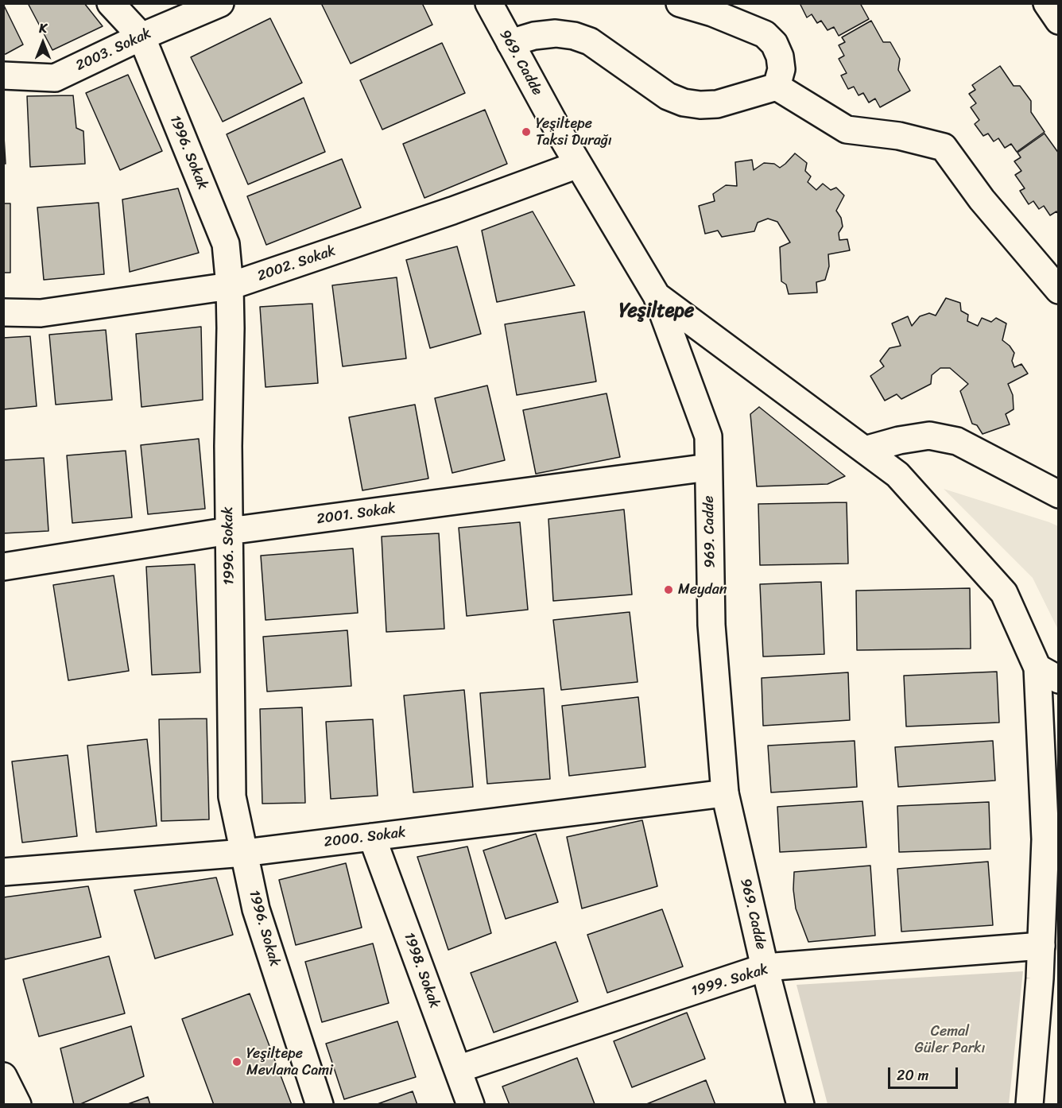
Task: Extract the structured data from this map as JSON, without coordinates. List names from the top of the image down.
{
  "streets": {
    "street": [
      "2003. Sokak",
      "969. Cadde",
      "1996. Sokak",
      "2002. Sokak",
      "2001. Sokak",
      "2000. Sokak",
      "1998. Sokak",
      "1999. Sokak"
    ]
  },
  "crossings": [
    ["2003. Sokak", "1996. Sokak"],
    ["969. Cadde", "2002. Sokak"],
    ["969. Cadde", "2001. Sokak"],
    ["969. Cadde", "2000. Sokak"],
    ["969. Cadde", "1999. Sokak"],
    ["1996. Sokak", "2002. Sokak"],
    ["1996. Sokak", "2001. Sokak"],
    ["1996. Sokak", "2000. Sokak"],
    ["2000. Sokak", "1998. Sokak"],
    ["1998. Sokak", "1999. Sokak"]
  ],
  "districts": ["Yeşiltepe"],
  "parks": ["Cemal Güler Parkı"],
  "places": ["Yeşiltepe Taksi Durağı", "Meydan", "Yeşiltepe Mevlana Cami"],
  "scale_bar": "20 m",
  "north": "top"
}
